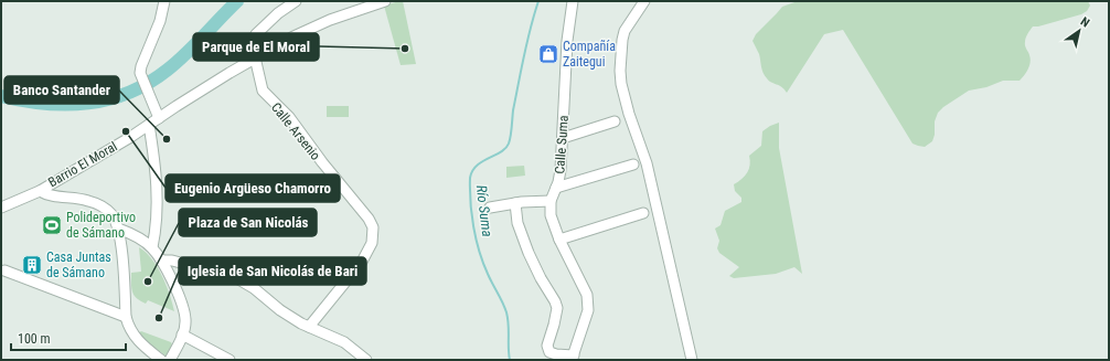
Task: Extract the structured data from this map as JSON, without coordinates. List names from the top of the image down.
{
  "streets": {
    "street": ["Calle Arsenio", "Calle Suma", "Barrio El Moral"]
  },
  "crossings": [
    ["Calle Arsenio", "Barrio El Moral"]
  ],
  "water": ["Río Suma"],
  "places": {
    "other": [
      "Parque de El Moral",
      "Eugenio Argüeso Chamorro",
      "Banco Santander",
      "Plaza de San Nicolás",
      "Iglesia de San Nicolás de Bari"
    ],
    "shop": ["Compañía Zaitegui"],
    "sports": ["Polideportivo de Sámano"],
    "building": ["Casa Juntas de Sámano"]
  },
  "scale_bar": "100 m",
  "north": "top right"
}
